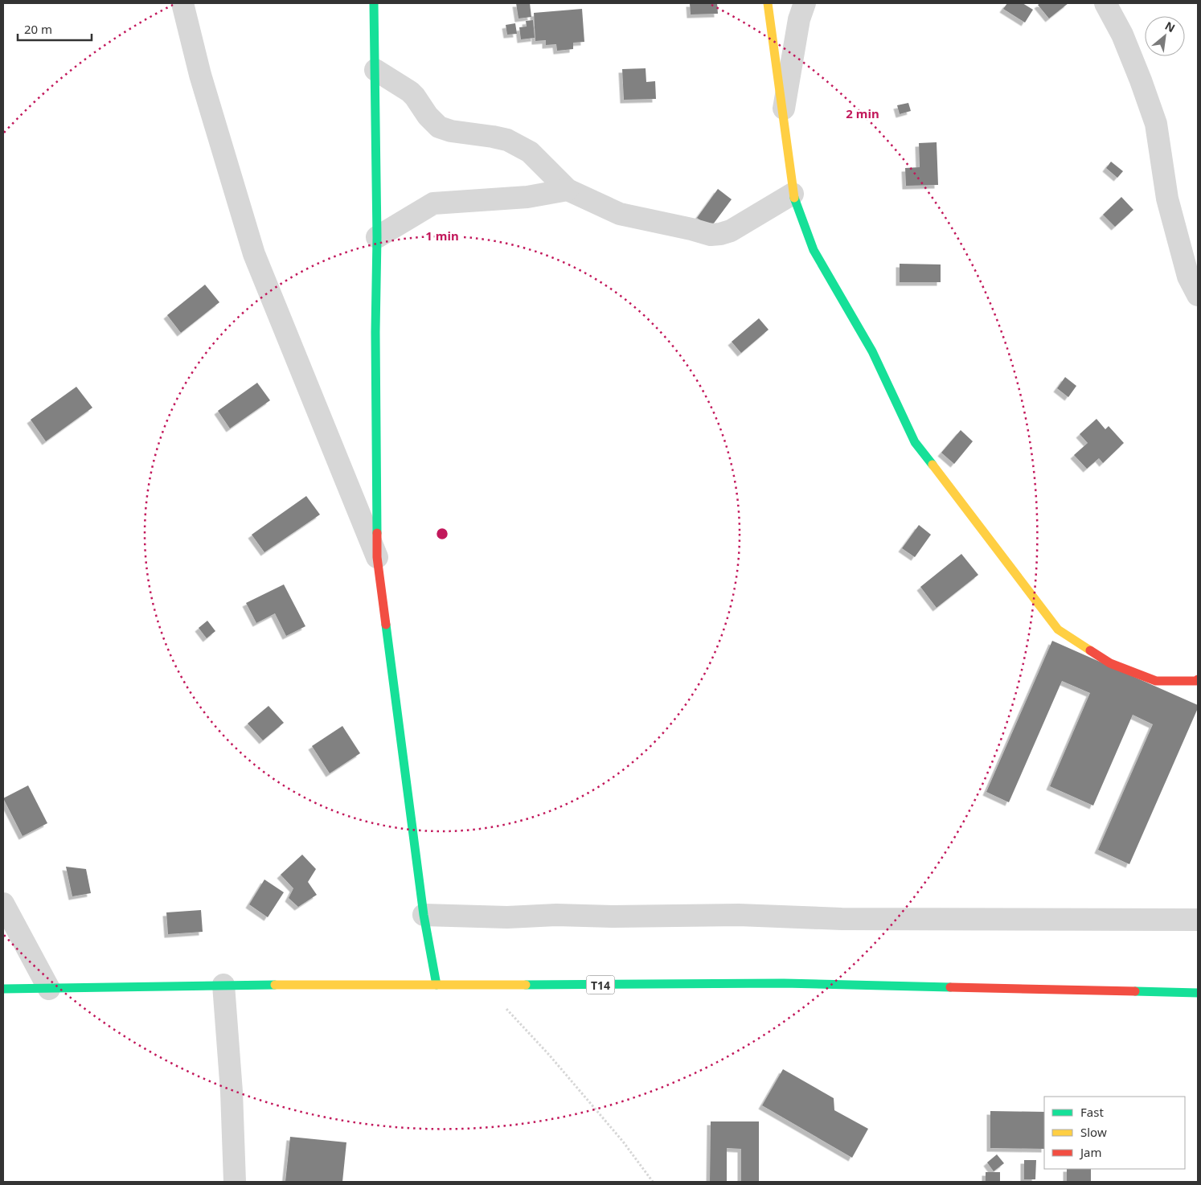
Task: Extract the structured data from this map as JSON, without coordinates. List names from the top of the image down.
{
  "streets": {
    "main road": ["T14"]
  },
  "legend": ["Fast", "Slow", "Jam"],
  "scale_bar": "20 m",
  "north": "top right",
  "rings": ["2 min", "1 min"]
}
